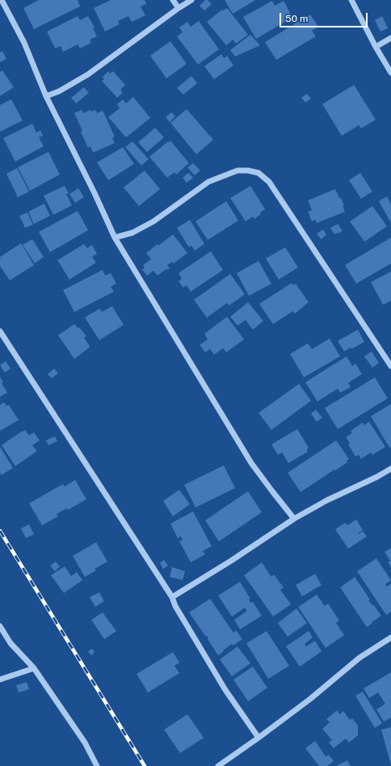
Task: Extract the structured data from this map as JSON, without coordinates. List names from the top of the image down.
{
  "scale_bar": "50 m"
}
